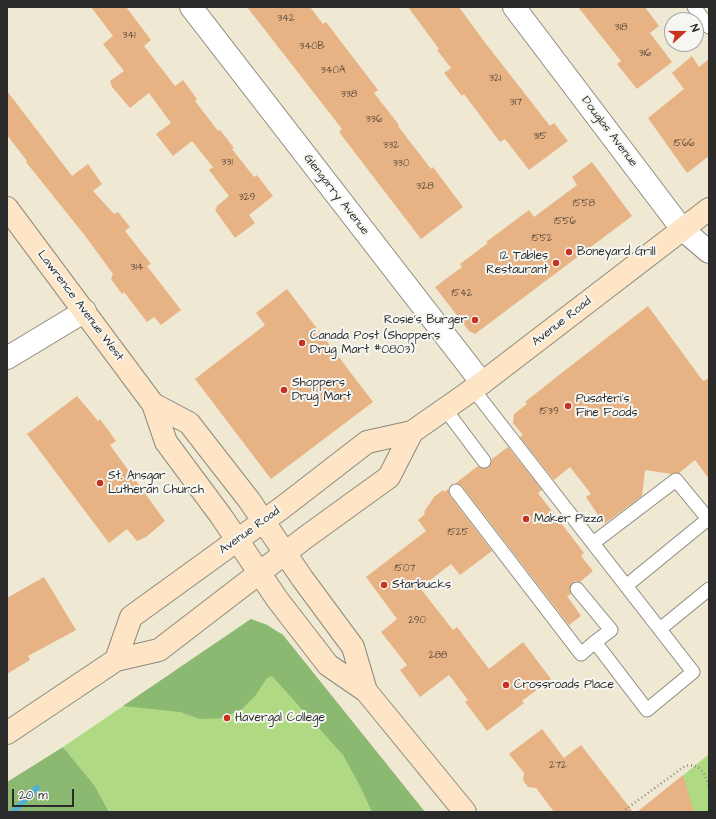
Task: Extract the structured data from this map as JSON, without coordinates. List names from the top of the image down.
{
  "streets": {
    "main road": ["Lawrence Avenue West", "Avenue Road"],
    "street": ["Douglas Avenue", "Glengarry Avenue"]
  },
  "crossings": [
    ["Douglas Avenue", "Avenue Road"],
    ["Glengarry Avenue", "Avenue Road"],
    ["Lawrence Avenue West", "Avenue Road"]
  ],
  "places": [
    "Boneyard Grill",
    "12 Tables Restaurant",
    "Rosie's Burger",
    "Canada Post (Shoppers Drug Mart #0803)",
    "Shoppers Drug Mart",
    "Pusateri's Fine Foods",
    "St. Ansgar Lutheran Church",
    "Maker Pizza",
    "Starbucks",
    "Crossroads Place",
    "Havergal College"
  ],
  "house_numbers": [
    "342",
    "318",
    "341",
    "340B",
    "316",
    "340A",
    "321",
    "338",
    "317",
    "336",
    "315",
    "1566",
    "332",
    "331",
    "330",
    "328",
    "329",
    "1558",
    "1556",
    "1552",
    "314",
    "1542",
    "1539",
    "1525",
    "1507",
    "290",
    "288",
    "272"
  ],
  "scale_bar": "20 m",
  "north": "right"
}
